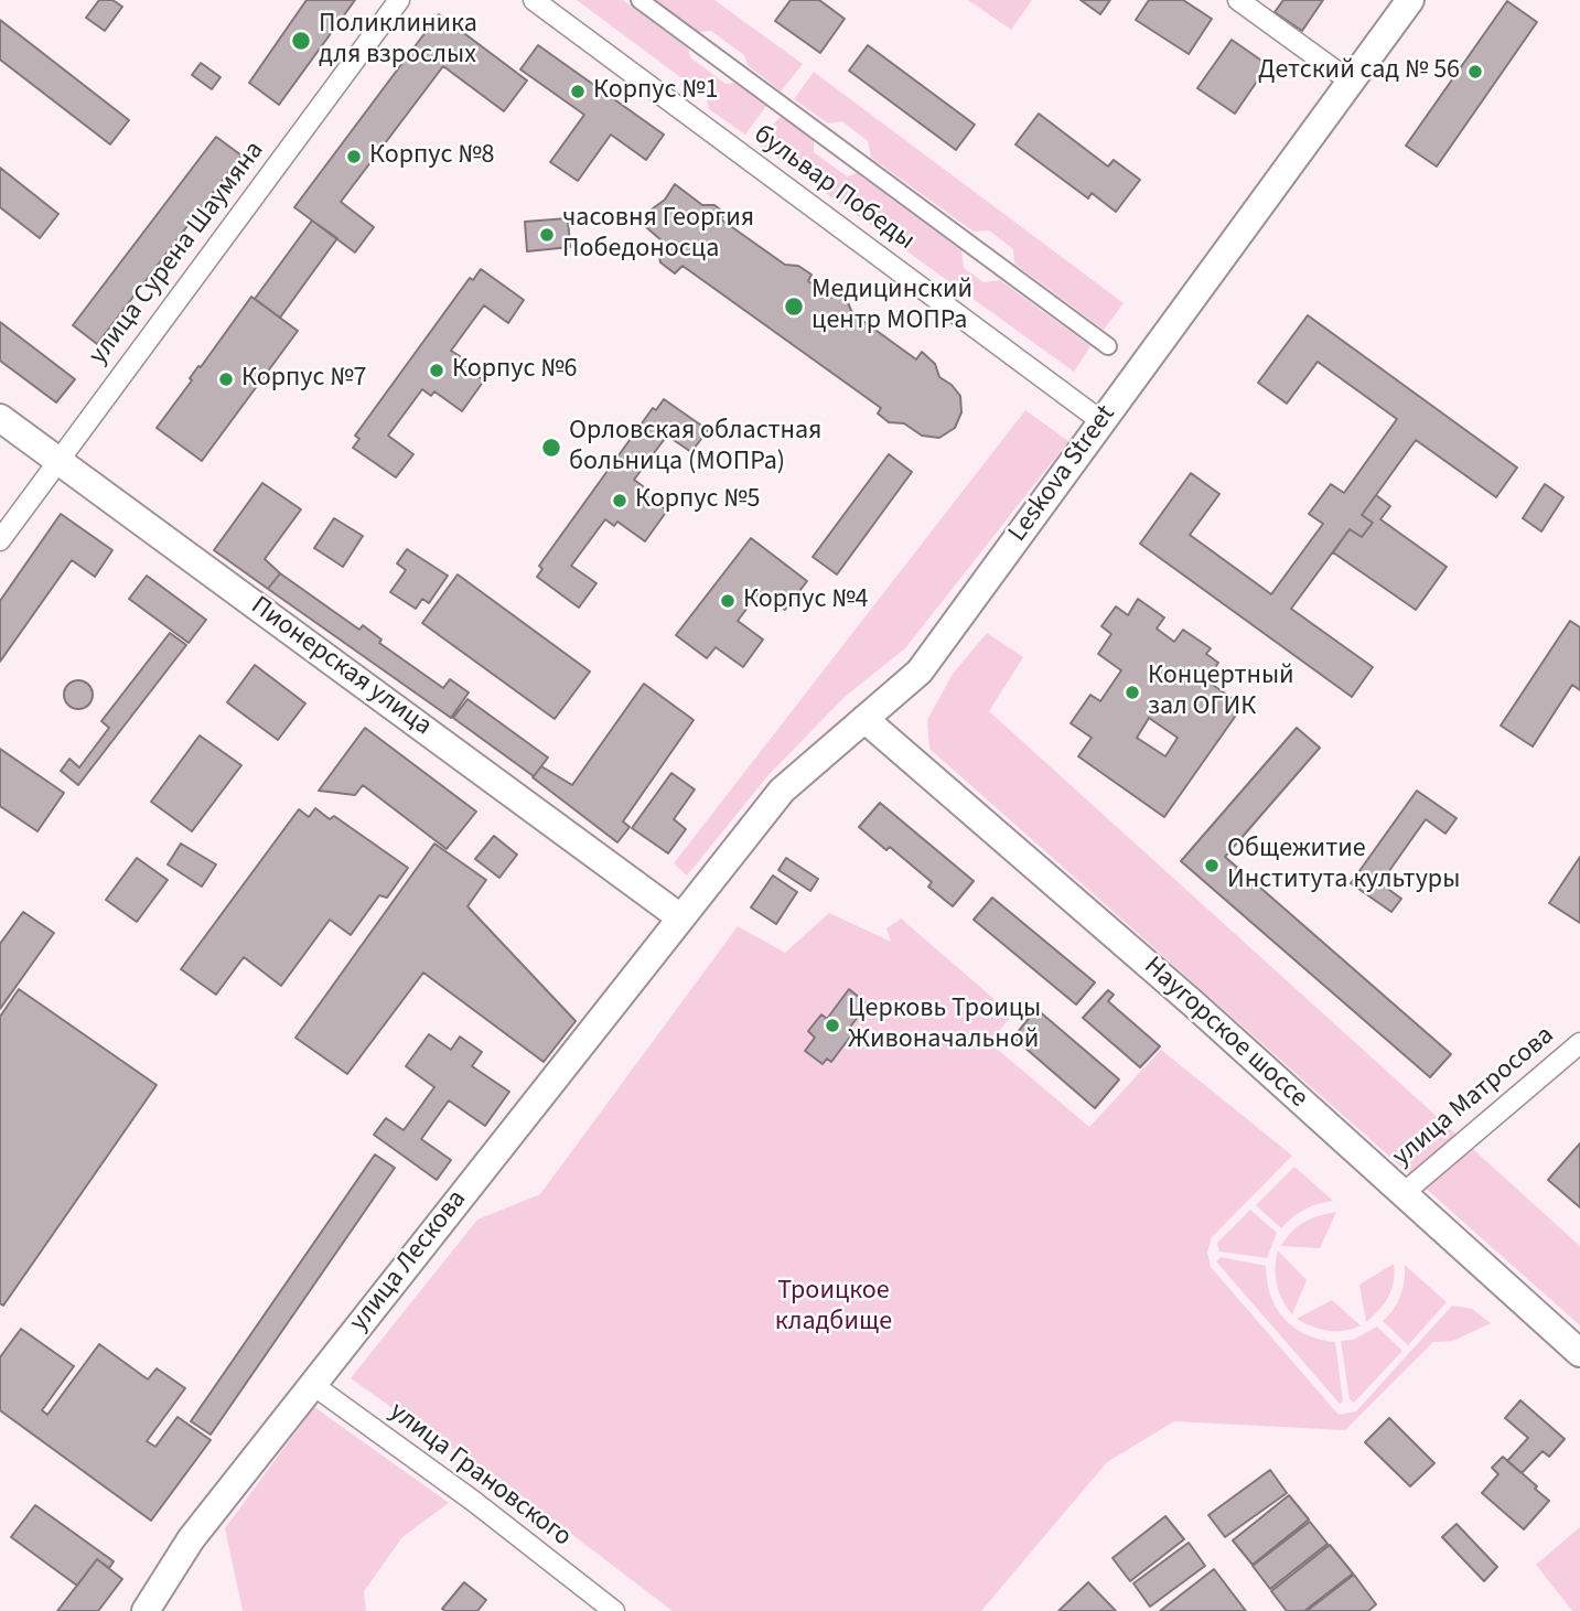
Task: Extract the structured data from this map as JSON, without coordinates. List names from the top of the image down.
{
  "streets": {
    "main road": [
      "Leskova Street",
      "Пионерская улица",
      "Наугорское шоссе",
      "улица Лескова"
    ],
    "street": [
      "бульвар Победы",
      "улица Сурена Шаумяна",
      "улица Матросова",
      "улица Грановского"
    ]
  },
  "crossings": [
    ["бульвар Победы", "Leskova Street"],
    ["улица Сурена Шаумяна", "Пионерская улица"],
    ["Leskova Street", "Пионерская улица"],
    ["Leskova Street", "Наугорское шоссе"],
    ["Leskova Street", "улица Лескова"],
    ["Пионерская улица", "улица Лескова"],
    ["Наугорское шоссе", "улица Матросова"],
    ["улица Лескова", "улица Грановского"]
  ],
  "parks": ["Троицкое кладбище"],
  "places": [
    "Поликлиника для взрослых",
    "Детский сад № 56",
    "Корпус №1",
    "Корпус №8",
    "часовня Георгия Победоносца",
    "Медицинский центр МОПРа",
    "Корпус №6",
    "Корпус №7",
    "Орловская областная больница (МОПРа)",
    "Корпус №5",
    "Корпус №4",
    "Концертный зал ОГИК",
    "Общежитие Института культуры",
    "Церковь Троицы Живоначальной"
  ]
}
